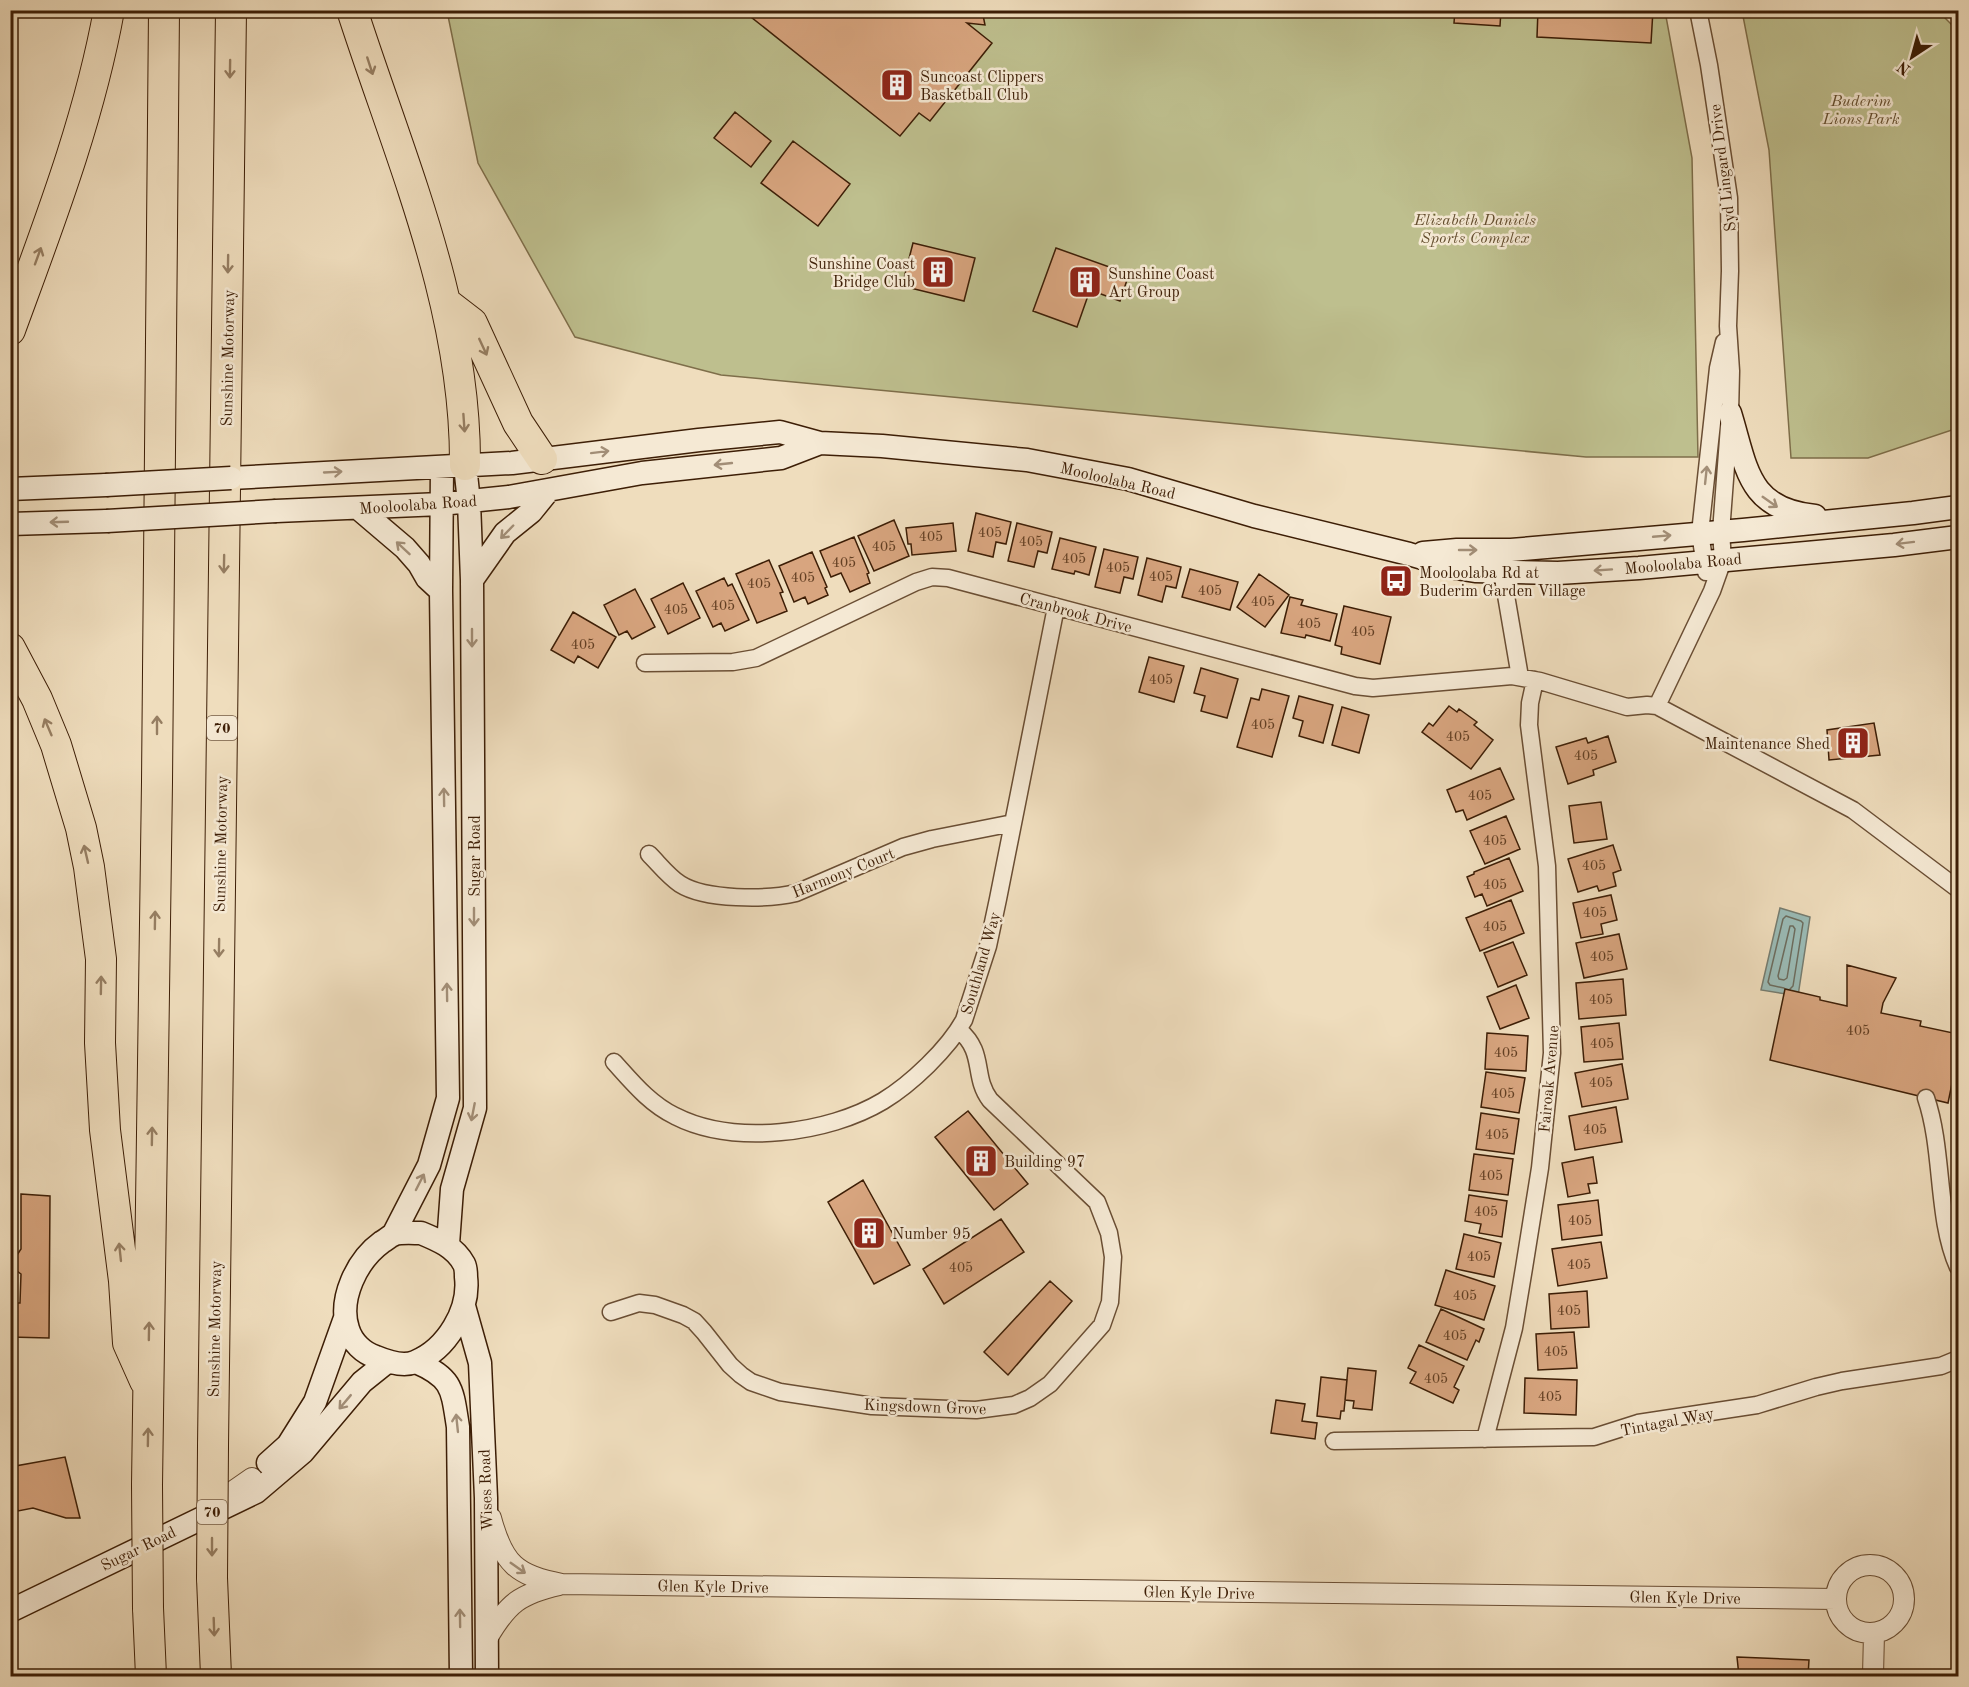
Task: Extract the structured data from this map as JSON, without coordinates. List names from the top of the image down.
{
  "streets": {
    "highway": ["Sunshine Motorway", "70"],
    "main road": ["Mooloolaba Road", "Sugar Road", "Wises Road"],
    "street": [
      "Syd Lingard Drive",
      "Cranbrook Drive",
      "Harmony Court",
      "Southland Way",
      "Fairoak Avenue",
      "Kingsdown Grove",
      "Tintagal Way",
      "Glen Kyle Drive"
    ]
  },
  "crossings": [
    ["Syd Lingard Drive", "Mooloolaba Road"],
    ["Mooloolaba Road", "Sugar Road"],
    ["Mooloolaba Road", "Fairoak Avenue"],
    ["Cranbrook Drive", "Southland Way"],
    ["Cranbrook Drive", "Fairoak Avenue"],
    ["Sugar Road", "Wises Road"],
    ["Harmony Court", "Southland Way"],
    ["Southland Way", "Kingsdown Grove"],
    ["Fairoak Avenue", "Tintagal Way"]
  ],
  "parks": ["Buderim Lions Park", "Elizabeth Daniels Sports Complex"],
  "places": {
    "building": [
      "Suncoast Clippers Basketball Club",
      "Sunshine Coast Bridge Club",
      "Sunshine Coast Art Group",
      "Maintenance Shed",
      "Building 97",
      "Number 95"
    ],
    "bus stop": ["Mooloolaba Rd at Buderim Garden Village"]
  },
  "house_numbers": [
    "405",
    "405",
    "405",
    "405",
    "405",
    "405",
    "405",
    "405",
    "405",
    "405",
    "405",
    "405",
    "405",
    "405",
    "405",
    "405",
    "405",
    "405",
    "405",
    "405",
    "405",
    "405",
    "405",
    "405",
    "405",
    "405",
    "405",
    "405",
    "405",
    "405",
    "405",
    "405",
    "405",
    "405",
    "405",
    "405",
    "405",
    "405",
    "405",
    "405",
    "405",
    "405",
    "405",
    "405",
    "405",
    "405",
    "405",
    "405"
  ],
  "north": "bottom left"
}
